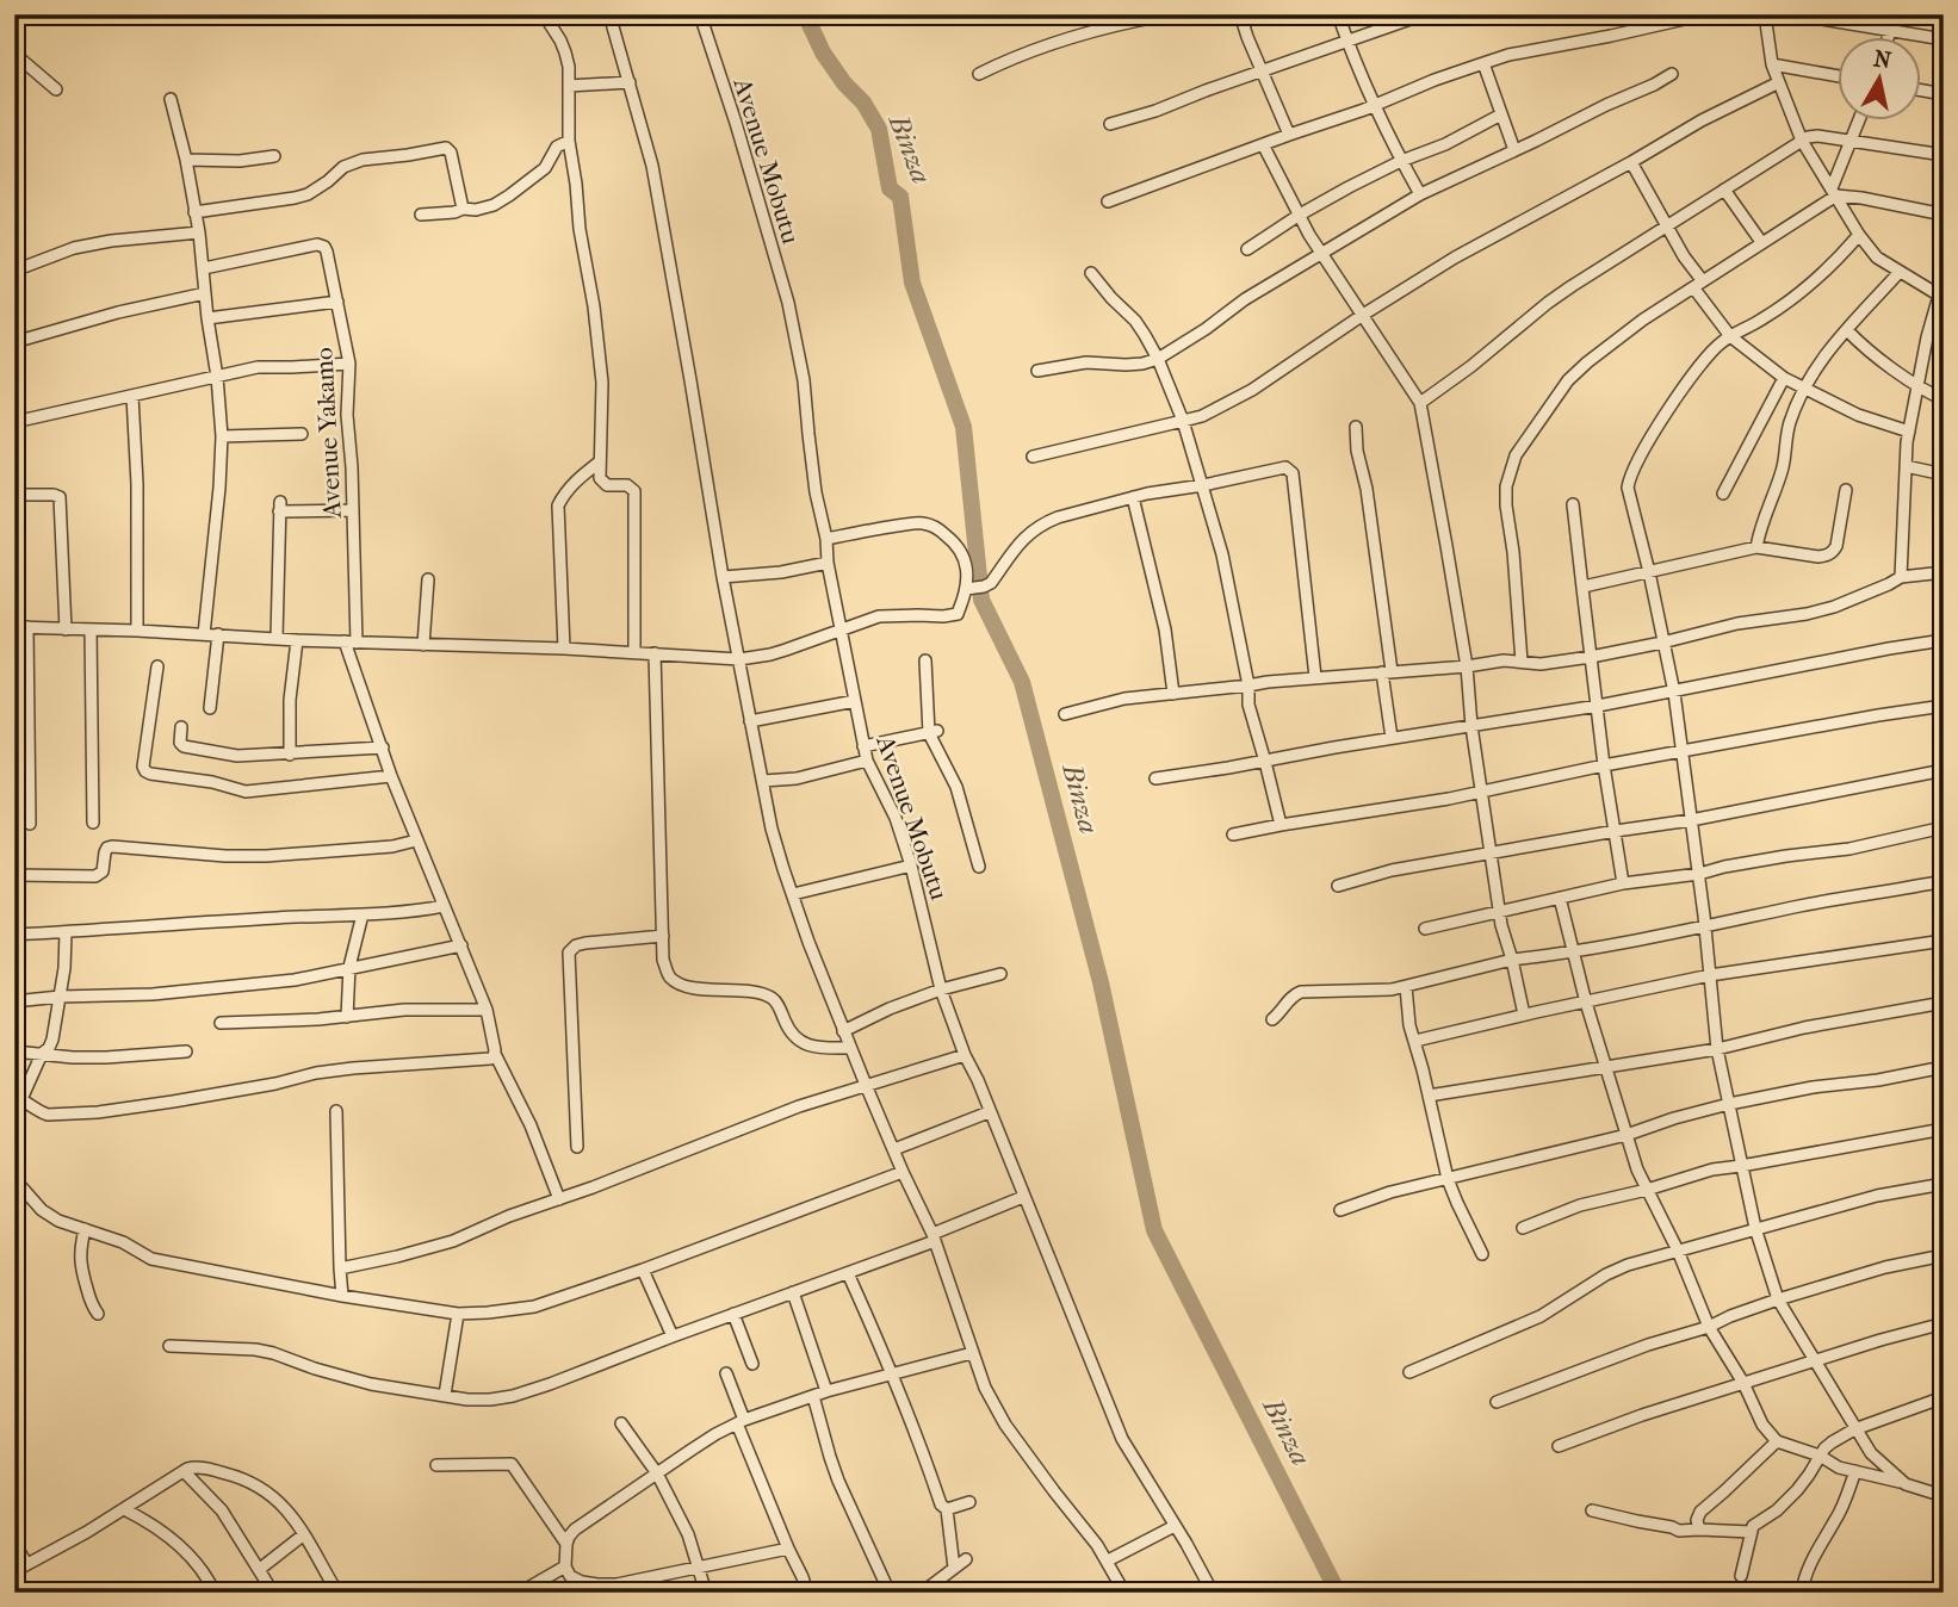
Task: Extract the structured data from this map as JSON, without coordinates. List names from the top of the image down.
{
  "streets": {
    "street": ["Avenue Mobutu", "Avenue Yakamo"]
  },
  "water": ["Binza"],
  "north": "top"
}
